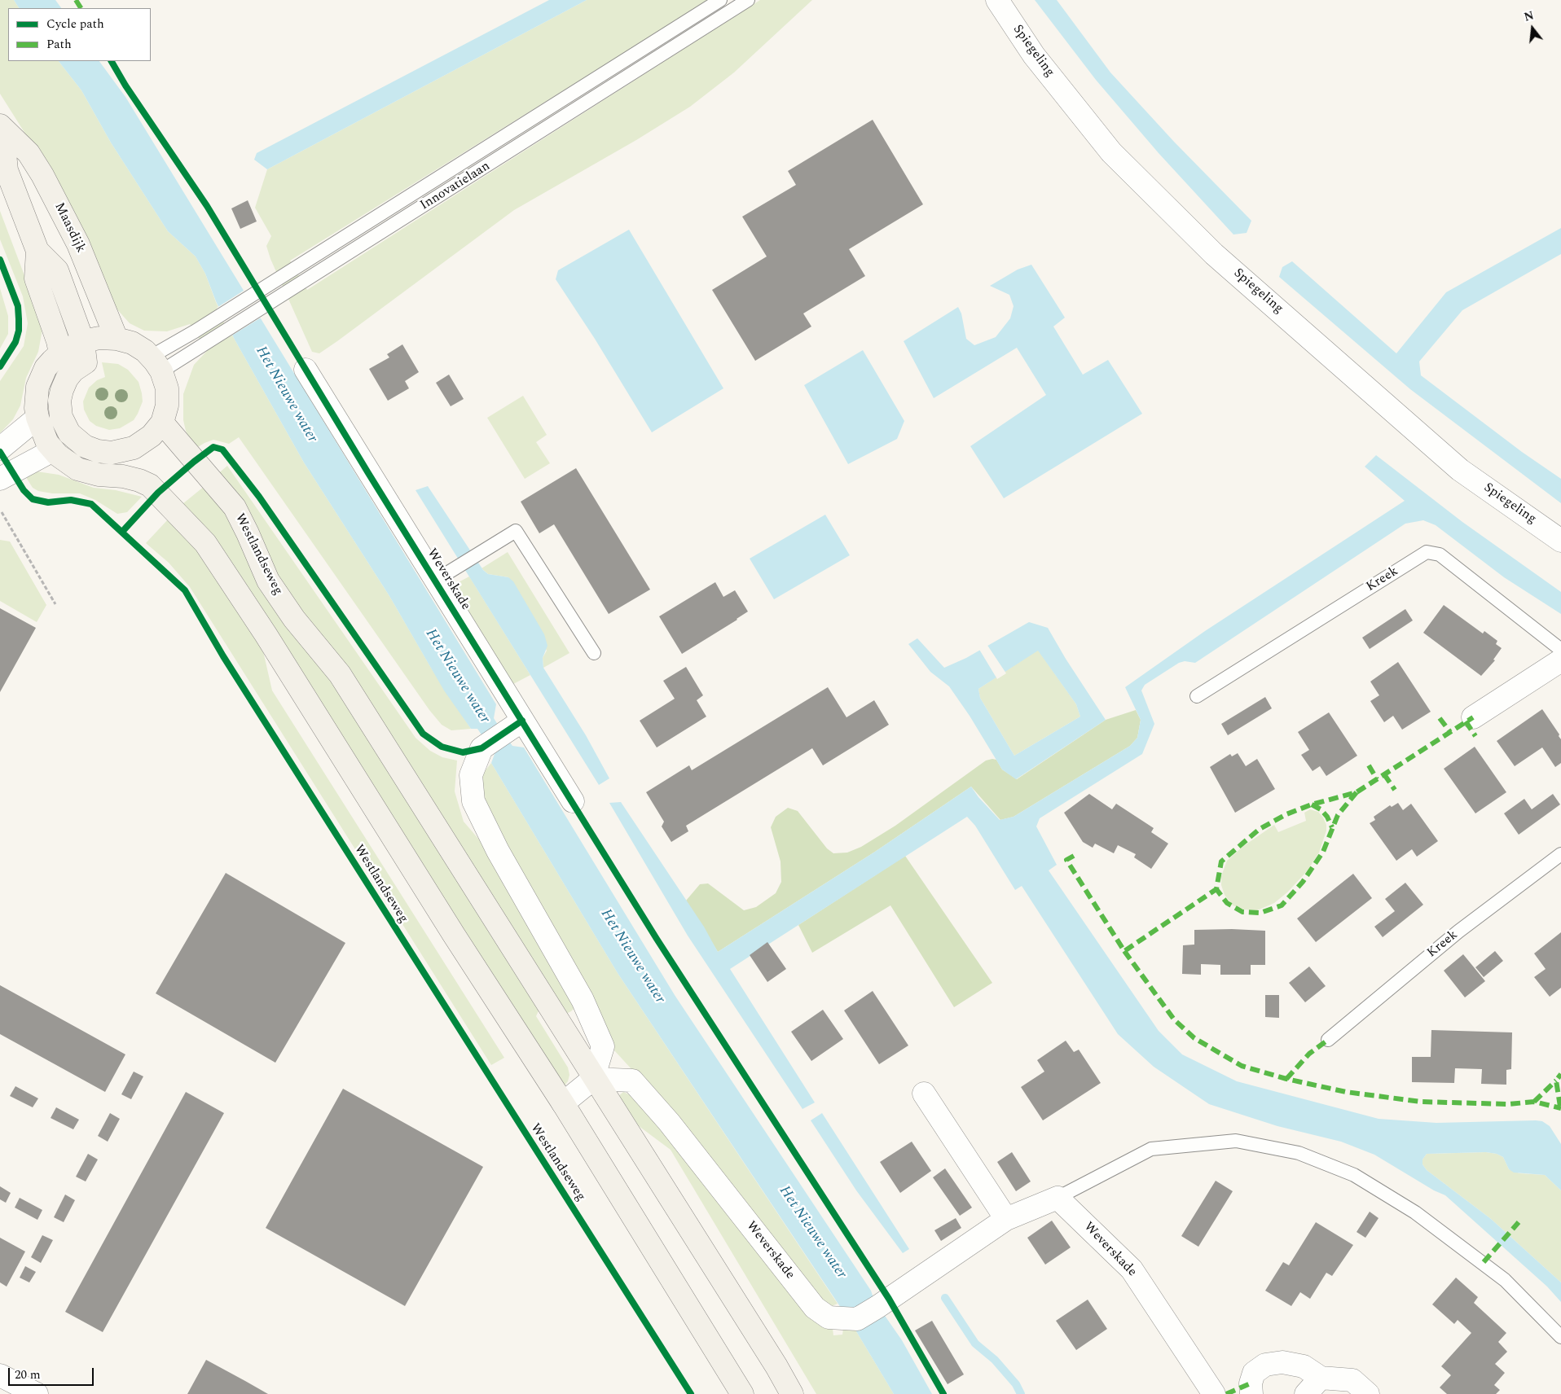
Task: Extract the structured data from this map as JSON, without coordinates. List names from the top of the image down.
{
  "streets": {
    "main road": ["Maasdijk", "Westlandseweg"],
    "street": ["Spiegeling", "Weverskade"],
    "lane": ["Innovatielaan", "Kreek"]
  },
  "crossings": [
    ["Innovatielaan", "Maasdijk"],
    ["Innovatielaan", "Westlandseweg"],
    ["Maasdijk", "Westlandseweg"],
    ["Westlandseweg", "Weverskade"]
  ],
  "water": ["Het Nieuwe water"],
  "legend": ["Cycle path", "Path"],
  "scale_bar": "20 m",
  "north": "top"
}
